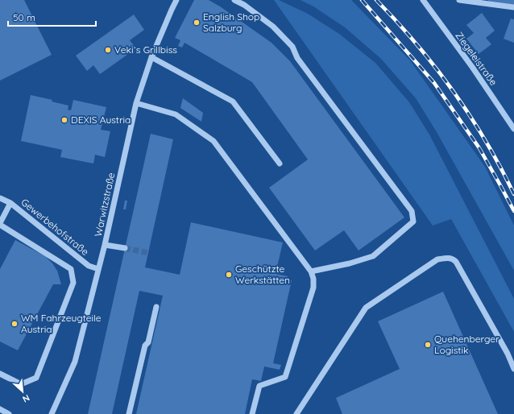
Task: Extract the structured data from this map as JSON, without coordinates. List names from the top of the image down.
{
  "streets": {
    "street": ["Ziegeleistraße", "Warwitzstraße", "Gewerbehofstraße"]
  },
  "crossings": [
    ["Warwitzstraße", "Gewerbehofstraße"]
  ],
  "places": [
    "English Shop Salzburg",
    "Veki´s Grillbiss",
    "DEXIS Austria",
    "Geschützte Werkstätten",
    "WM Fahrzeugteile Austria",
    "Quehenberger Logistik"
  ],
  "scale_bar": "50 m",
  "north": "bottom right"
}
